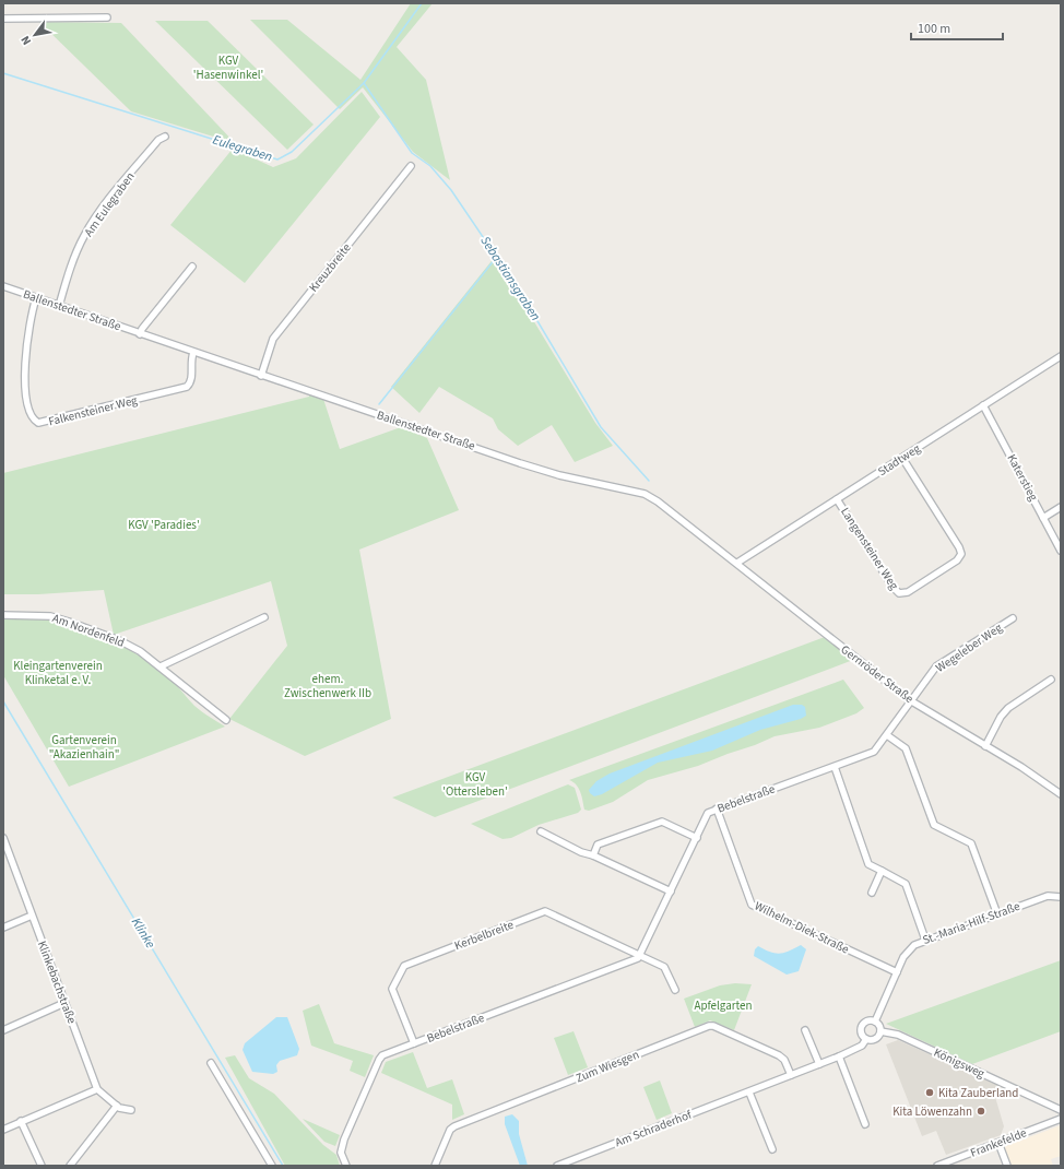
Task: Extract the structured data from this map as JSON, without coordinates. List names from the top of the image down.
{
  "streets": {
    "street": [
      "Am Eulegraben",
      "Kreuzbreite",
      "Ballenstedter Straße",
      "Falkensteiner Weg",
      "Stadtweg",
      "Katerstieg",
      "Langensteiner Weg",
      "Am Nordenfeld",
      "Wegeleber Weg",
      "Gernröder Straße",
      "Bebelstraße",
      "St.-Maria-Hilf-Straße",
      "Wilhelm-Diek-Straße",
      "Kerbelbreite",
      "Klinkebachstraße",
      "Königsweg",
      "Zum Wiesgen",
      "Am Schraderhof",
      "Frankefelde"
    ]
  },
  "crossings": [
    ["Am Eulegraben", "Ballenstedter Straße"],
    ["Kreuzbreite", "Ballenstedter Straße"],
    ["Ballenstedter Straße", "Falkensteiner Weg"],
    ["Ballenstedter Straße", "Gernröder Straße"],
    ["Stadtweg", "Katerstieg"],
    ["Stadtweg", "Langensteiner Weg"],
    ["Stadtweg", "Gernröder Straße"],
    ["Wegeleber Weg", "Gernröder Straße"],
    ["Wegeleber Weg", "Bebelstraße"],
    ["Gernröder Straße", "Bebelstraße"],
    ["Bebelstraße", "Wilhelm-Diek-Straße"],
    ["Bebelstraße", "Kerbelbreite"],
    ["St.-Maria-Hilf-Straße", "Wilhelm-Diek-Straße"],
    ["St.-Maria-Hilf-Straße", "Königsweg"],
    ["St.-Maria-Hilf-Straße", "Am Schraderhof"],
    ["Königsweg", "Am Schraderhof"],
    ["Zum Wiesgen", "Am Schraderhof"]
  ],
  "water": ["Eulegraben", "Sebastiansgraben", "Klinke"],
  "parks": [
    "KGV 'Hasenwinkel'",
    "KGV 'Paradies'",
    "Kleingartenverein Klinketal e. V.",
    "ehem. Zwischenwerk IIb",
    "Gartenverein \"Akazienhain\"",
    "KGV 'Ottersleben'",
    "Apfelgarten"
  ],
  "places": ["Kita Zauberland", "Kita Löwenzahn"],
  "scale_bar": "100 m",
  "north": "bottom left"
}
